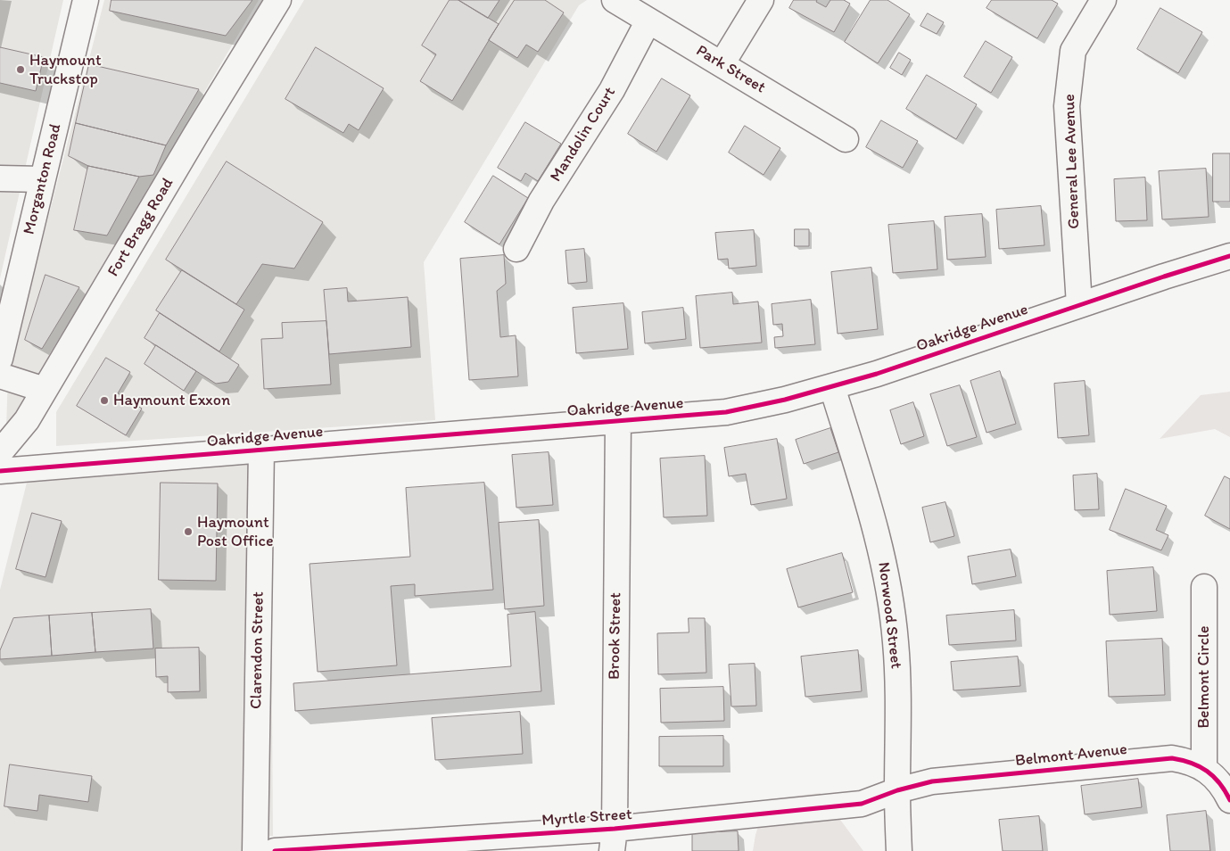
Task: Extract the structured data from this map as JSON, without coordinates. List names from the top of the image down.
{
  "streets": {
    "street": [
      "Park Street",
      "Mandolin Court",
      "General Lee Avenue",
      "Morganton Road",
      "Fort Bragg Road",
      "Oakridge Avenue",
      "Norwood Street",
      "Brook Street",
      "Clarendon Street",
      "Belmont Circle",
      "Belmont Avenue",
      "Myrtle Street"
    ]
  },
  "crossings": [
    ["Park Street", "Mandolin Court"],
    ["General Lee Avenue", "Oakridge Avenue"],
    ["Oakridge Avenue", "Norwood Street"],
    ["Oakridge Avenue", "Brook Street"],
    ["Oakridge Avenue", "Clarendon Street"],
    ["Norwood Street", "Belmont Avenue"],
    ["Norwood Street", "Myrtle Street"],
    ["Brook Street", "Myrtle Street"],
    ["Belmont Circle", "Belmont Avenue"],
    ["Belmont Avenue", "Myrtle Street"]
  ],
  "places": ["Haymount Truckstop", "Haymount Exxon", "Haymount Post Office"]
}
